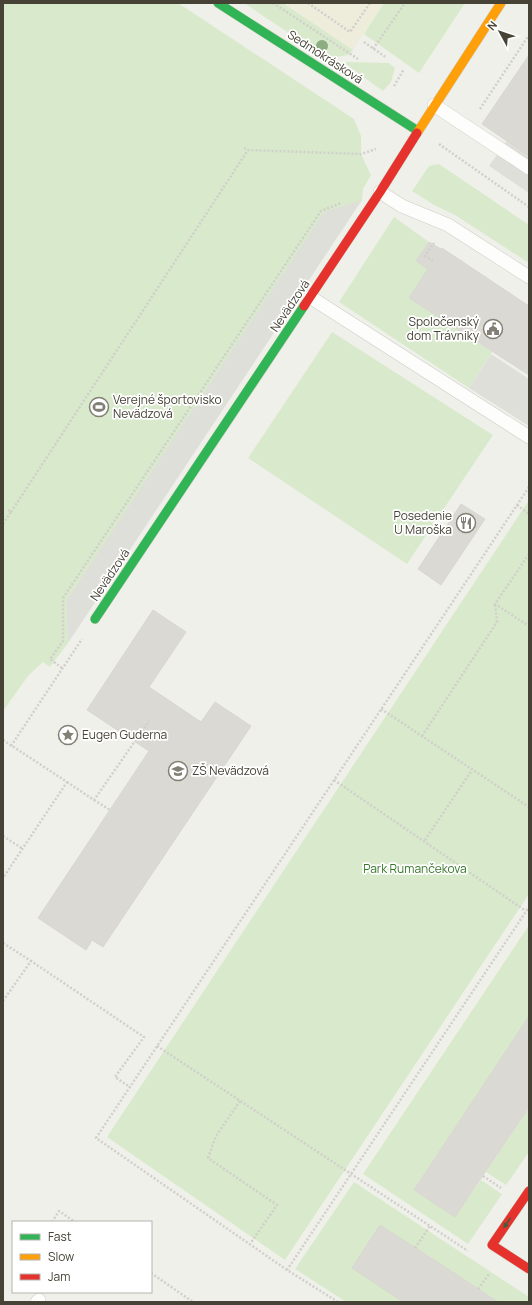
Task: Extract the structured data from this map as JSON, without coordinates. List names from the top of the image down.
{
  "streets": {
    "street": ["Sedmokrásková", "Nevädzová"]
  },
  "crossings": [
    ["Sedmokrásková", "Nevädzová"]
  ],
  "parks": ["Park Rumančekova"],
  "places": {
    "public building": ["Spoločenský dom Trávniky"],
    "sports": ["Verejné športovisko Nevädzová"],
    "restaurant": ["Posedenie U Maroška"],
    "place": ["Eugen Guderna"],
    "school or university": ["ZŠ Nevädzová"]
  },
  "legend": ["Fast", "Slow", "Jam"],
  "north": "top left"
}
